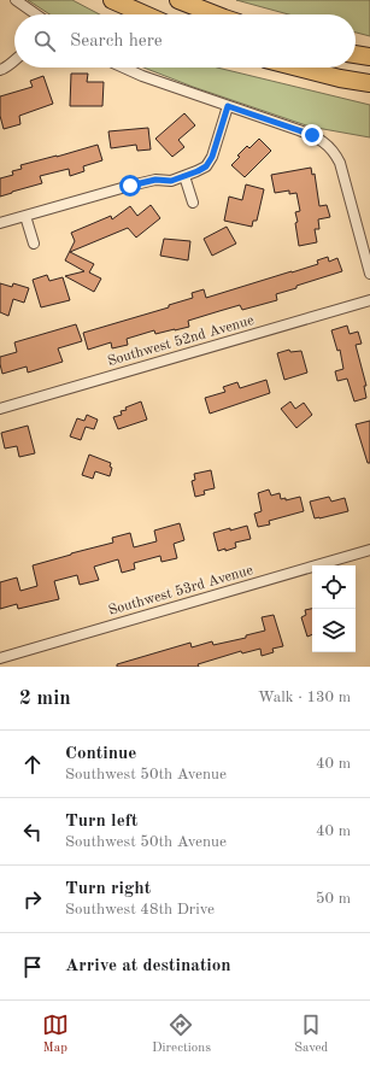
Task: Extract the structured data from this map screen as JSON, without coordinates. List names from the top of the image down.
{
  "streets": {
    "street": ["Southwest 52nd Avenue", "Southwest 53rd Avenue"]
  },
  "page": {
    "search": "Search here",
    "heading": ["2 min", "Walk · 130 m"],
    "list": [
      ["Continue", "Southwest 50th Avenue", "40 m"],
      ["Turn left", "Southwest 50th Avenue", "40 m"],
      ["Turn right", "Southwest 48th Drive", "50 m"],
      "Arrive at destination"
    ],
    "nav": ["Map", "Directions", "Saved"]
  }
}
